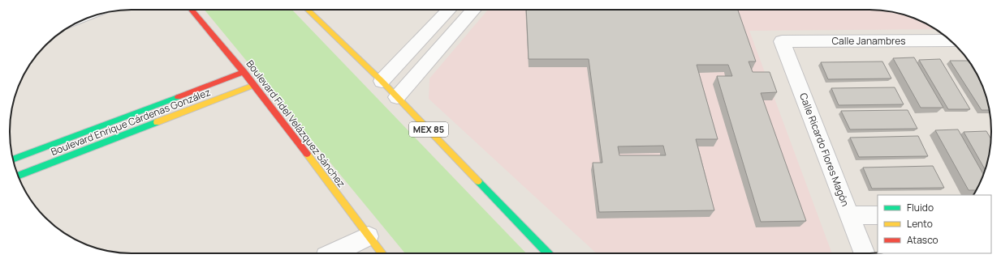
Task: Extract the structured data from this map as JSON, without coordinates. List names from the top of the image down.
{
  "streets": {
    "main road": ["Boulevard Enrique Cárdenas González", "Boulevard Fidel Velázquez Sánchez", "MEX 85"],
    "street": ["Calle Janambres", "Calle Ricardo Flores Magón"]
  },
  "crossings": [
    ["Calle Janambres", "Calle Ricardo Flores Magón"],
    ["Boulevard Enrique Cárdenas González", "Boulevard Fidel Velázquez Sánchez"]
  ],
  "legend": ["Fluido", "Lento", "Atasco"]
}
